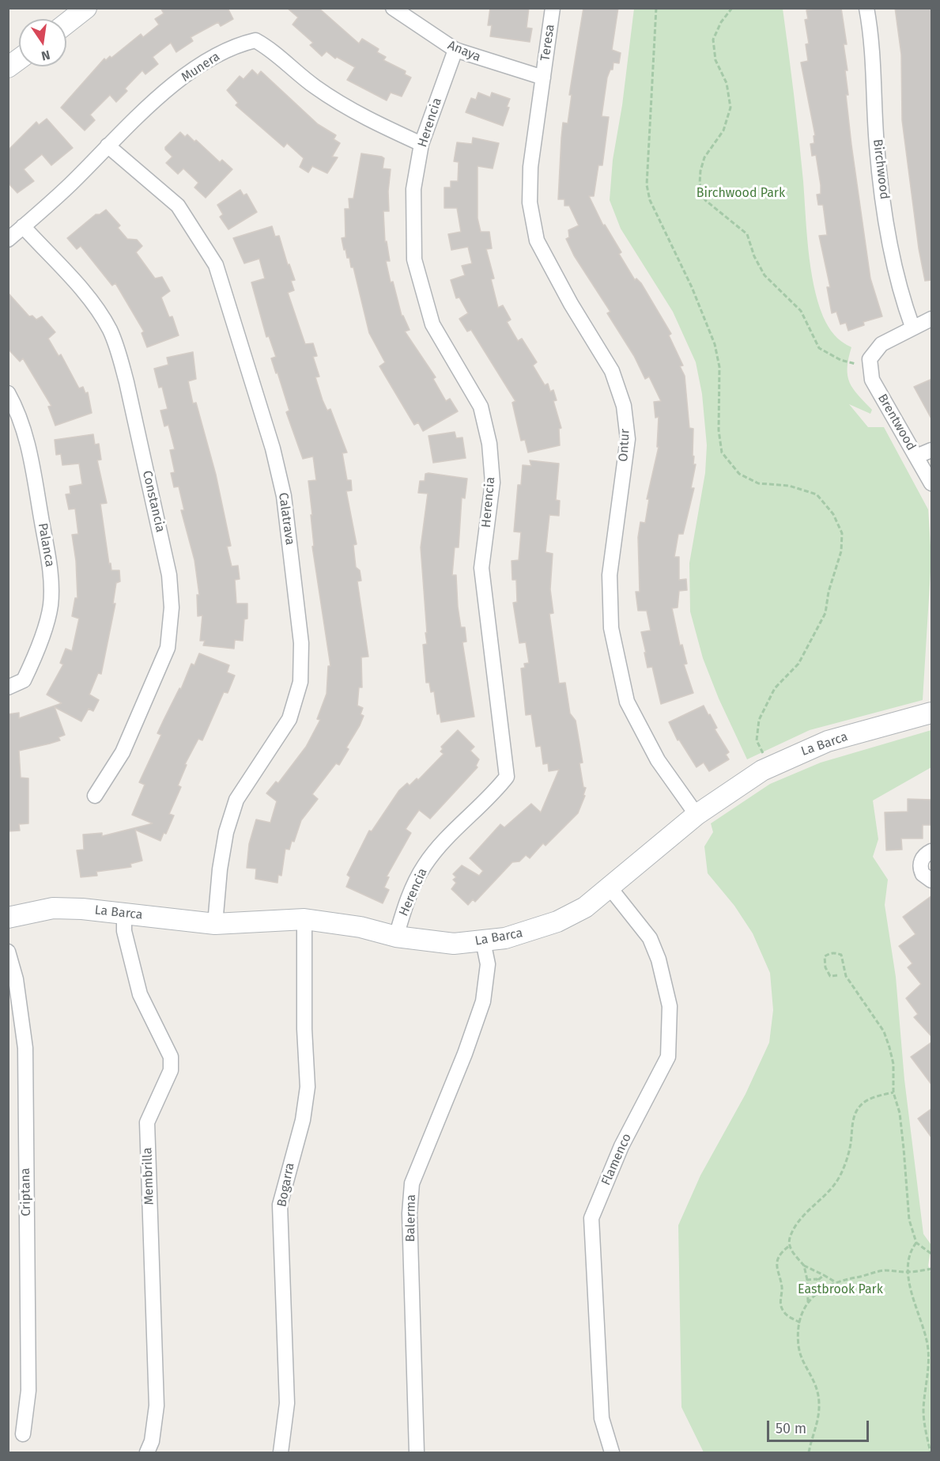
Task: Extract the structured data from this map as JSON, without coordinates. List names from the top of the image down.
{
  "streets": {
    "street": [
      "Teresa",
      "Anaya",
      "Munera",
      "Herencia",
      "Birchwood",
      "Brentwood",
      "Ontur",
      "Constancia",
      "Calatrava",
      "Palanca",
      "La Barca",
      "Flamenco",
      "Membrilla",
      "Bogarra",
      "Criptana",
      "Balerma"
    ]
  },
  "crossings": [
    ["Teresa", "Anaya"],
    ["Teresa", "Ontur"],
    ["Anaya", "Herencia"],
    ["Anaya", "Ontur"],
    ["Munera", "Herencia"],
    ["Munera", "Constancia"],
    ["Munera", "Calatrava"],
    ["Herencia", "La Barca"],
    ["Ontur", "La Barca"],
    ["Calatrava", "La Barca"],
    ["La Barca", "Flamenco"],
    ["La Barca", "Membrilla"],
    ["La Barca", "Bogarra"],
    ["La Barca", "Balerma"]
  ],
  "parks": ["Birchwood Park", "Eastbrook Park"],
  "scale_bar": "50 m",
  "north": "bottom"
}
